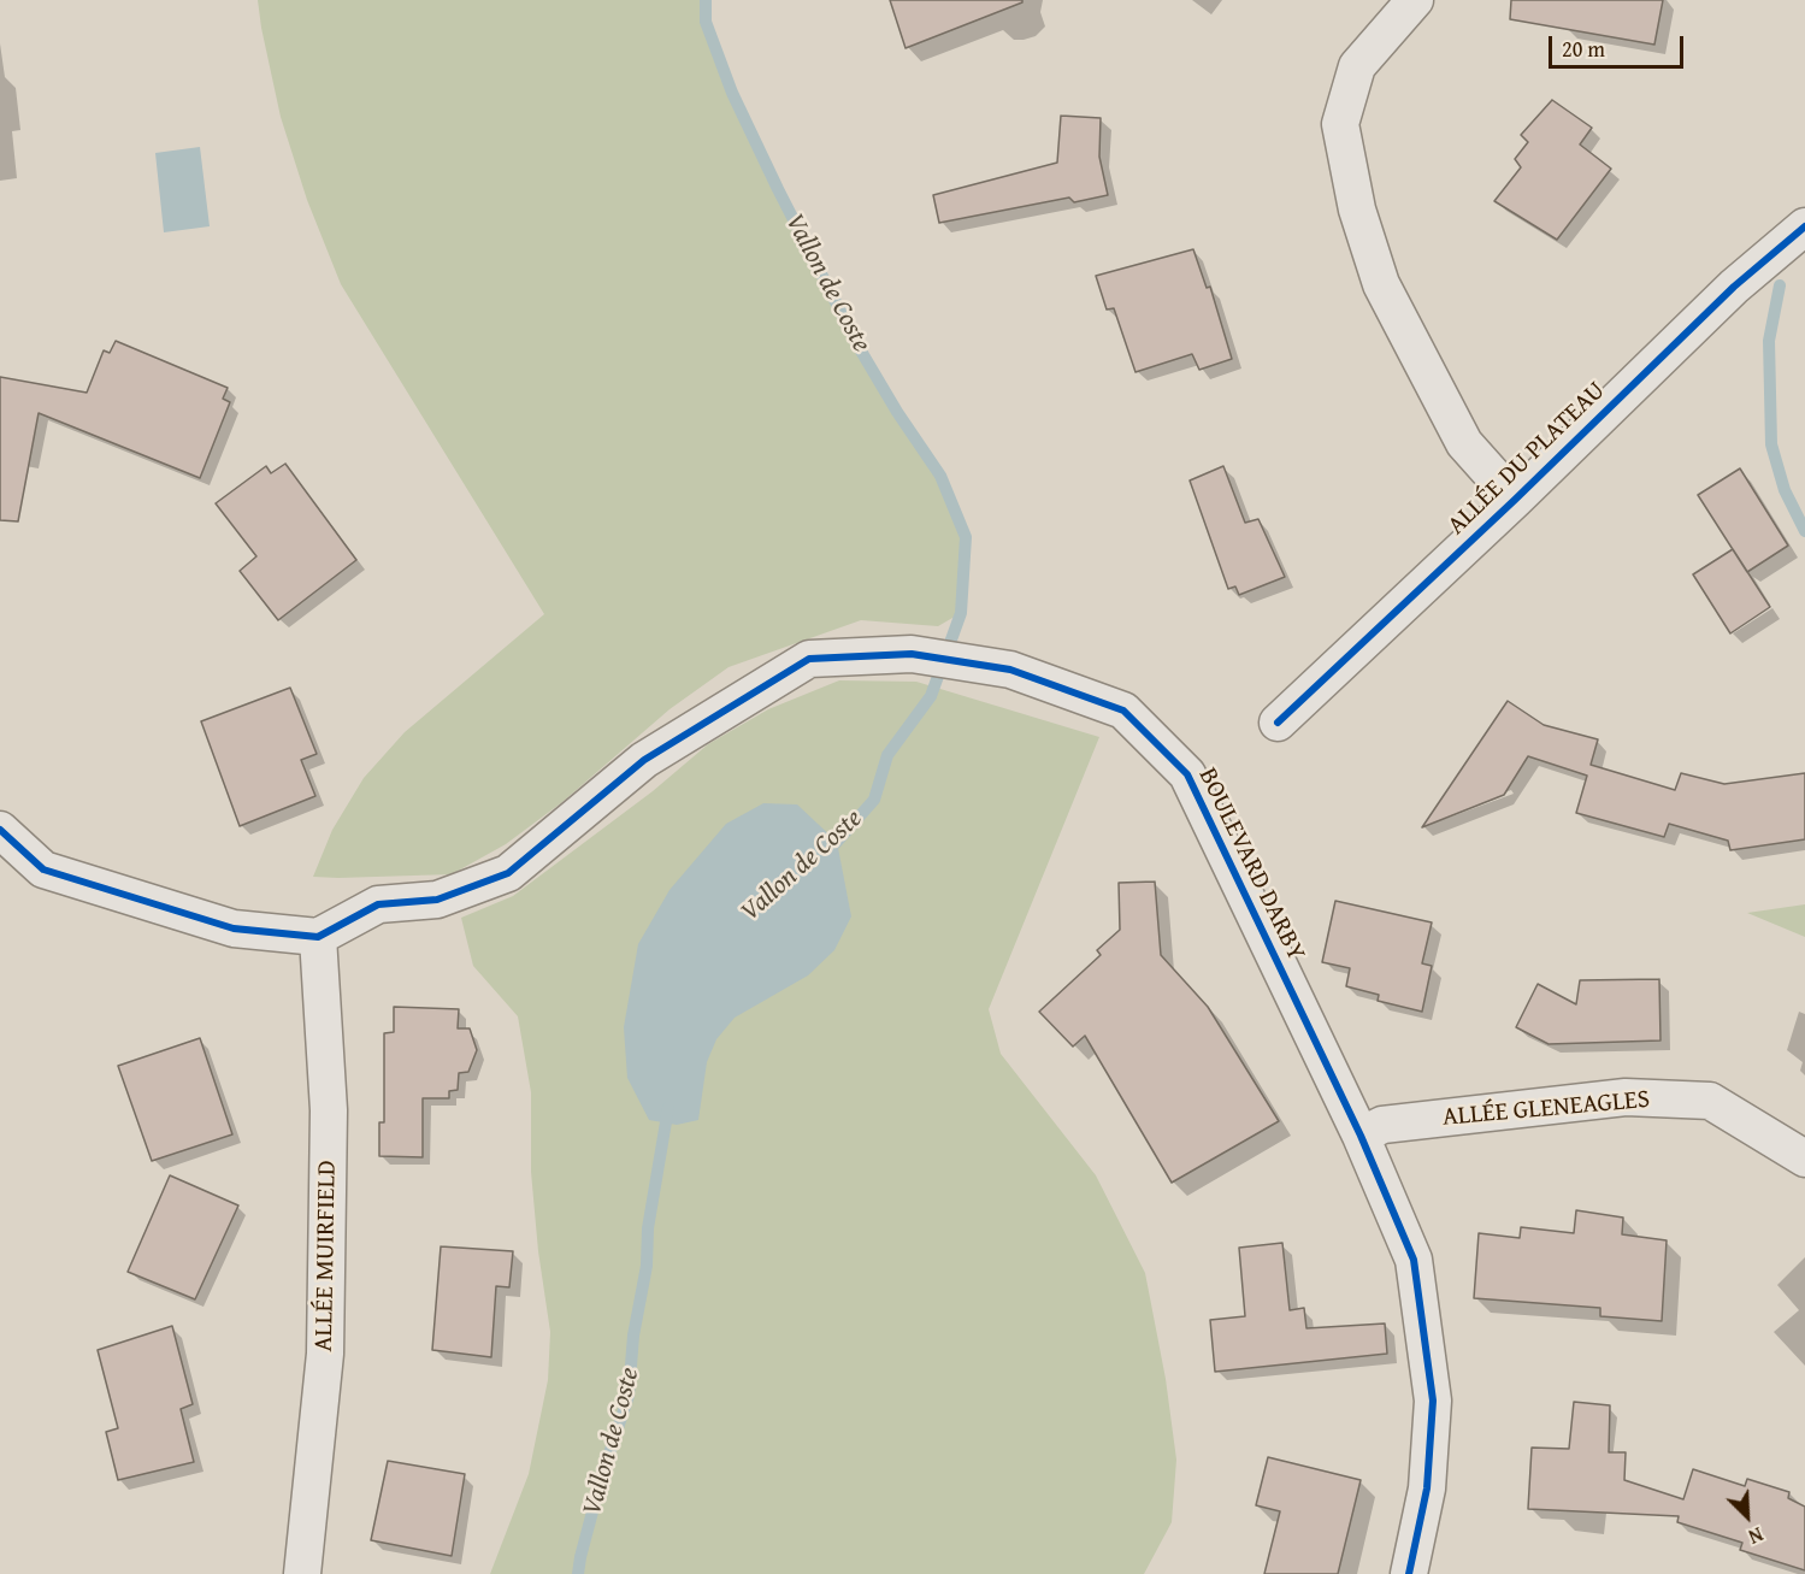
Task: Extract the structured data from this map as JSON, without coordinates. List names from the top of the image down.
{
  "streets": {
    "street": [
      "ALLÉE DU PLATEAU",
      "BOULEVARD DARBY",
      "ALLÉE GLENEAGLES",
      "ALLÉE MUIRFIELD"
    ]
  },
  "crossings": [
    ["BOULEVARD DARBY", "ALLÉE GLENEAGLES"],
    ["BOULEVARD DARBY", "ALLÉE MUIRFIELD"]
  ],
  "water": ["Vallon de Coste"],
  "scale_bar": "20 m",
  "north": "bottom right"
}
